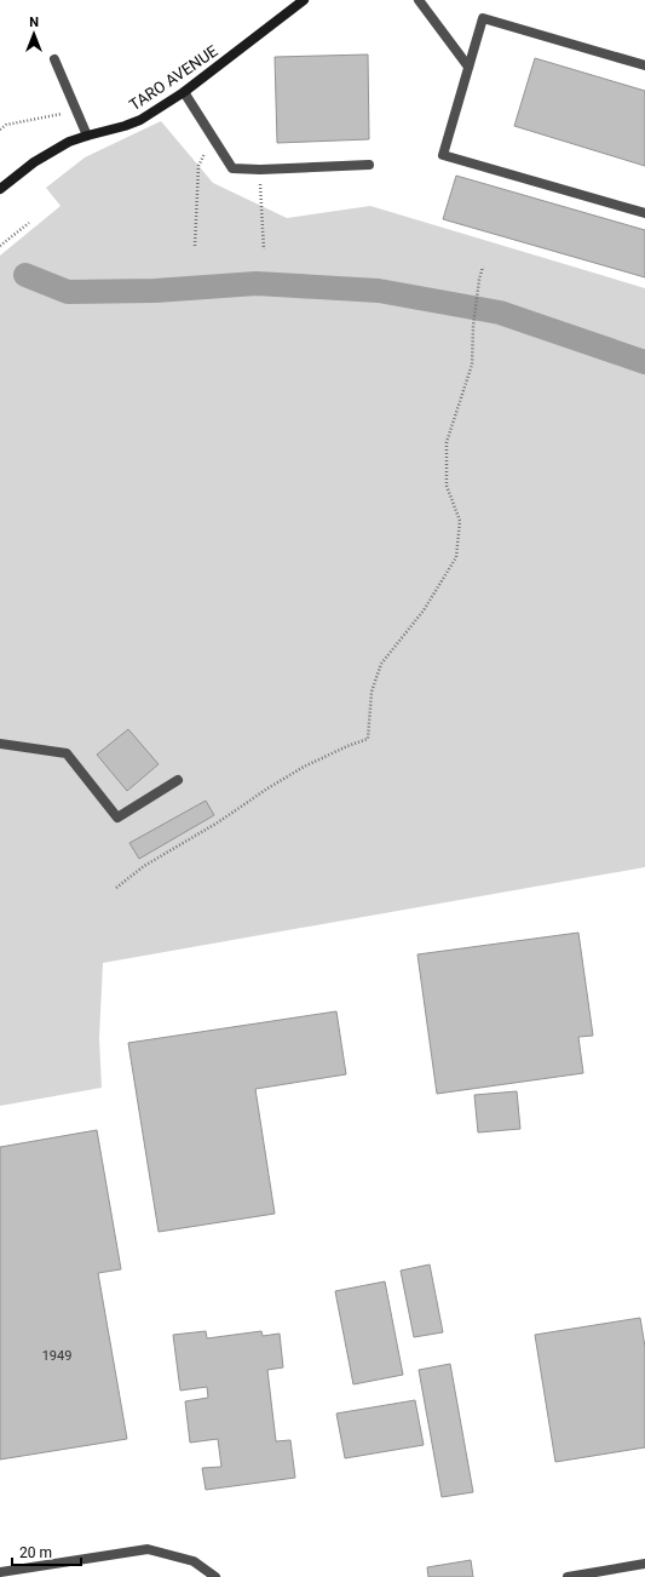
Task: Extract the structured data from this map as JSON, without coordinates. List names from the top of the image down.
{
  "streets": {
    "street": ["TARO AVENUE"]
  },
  "house_numbers": ["1949"],
  "scale_bar": "20 m",
  "north": "top"
}
